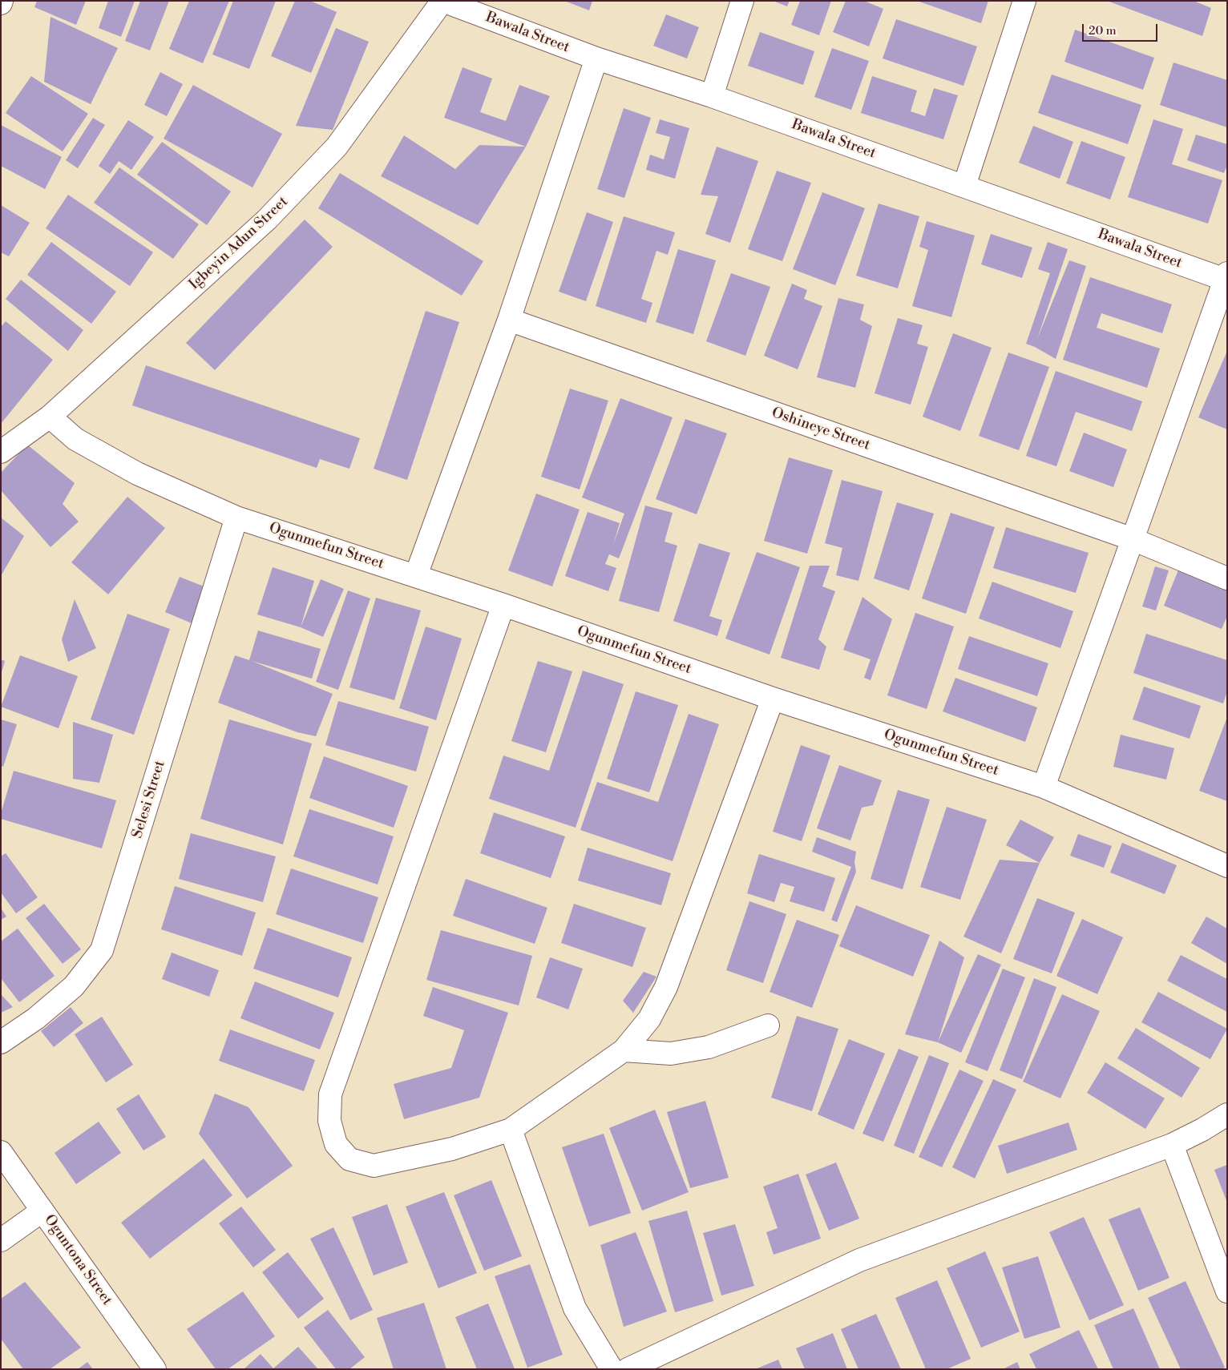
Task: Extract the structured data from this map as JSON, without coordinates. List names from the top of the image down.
{
  "streets": {
    "street": [
      "Bawala Street",
      "Igbeyin Adun Street",
      "Oshineye Street",
      "Ogunmefun Street",
      "Selesi Street",
      "Oguntona Street"
    ]
  },
  "crossings": [
    ["Bawala Street", "Igbeyin Adun Street"],
    ["Igbeyin Adun Street", "Ogunmefun Street"],
    ["Ogunmefun Street", "Selesi Street"]
  ],
  "scale_bar": "20 m"
}
